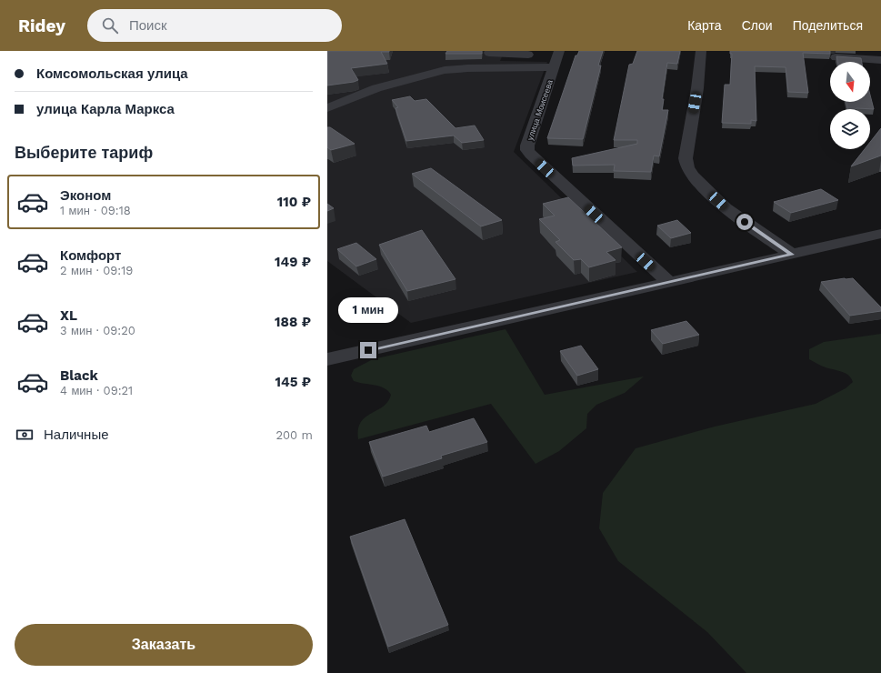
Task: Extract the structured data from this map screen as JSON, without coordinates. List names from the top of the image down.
{
  "streets": {
    "street": ["улица Моисеева"]
  },
  "north": "bottom",
  "page": {
    "header": "Ridey",
    "search": "Поиск",
    "nav": ["Карта", "Слои", "Поделиться"],
    "banner": ["Комсомольская улица", "улица Карла Маркса"],
    "heading": "Выберите тариф",
    "list": [
      {
        "name": "Эконом",
        "note": "1 мин · 09:18",
        "value": "110 ₽"
      },
      {
        "name": "Комфорт",
        "note": "2 мин · 09:19",
        "value": "149 ₽"
      },
      {
        "name": "XL",
        "note": "3 мин · 09:20",
        "value": "188 ₽"
      },
      {
        "name": "Black",
        "note": "4 мин · 09:21",
        "value": "145 ₽"
      }
    ],
    "bubble": "1 мин",
    "pay": ["Наличные", "200 m"],
    "buttons": "Заказать"
  }
}
